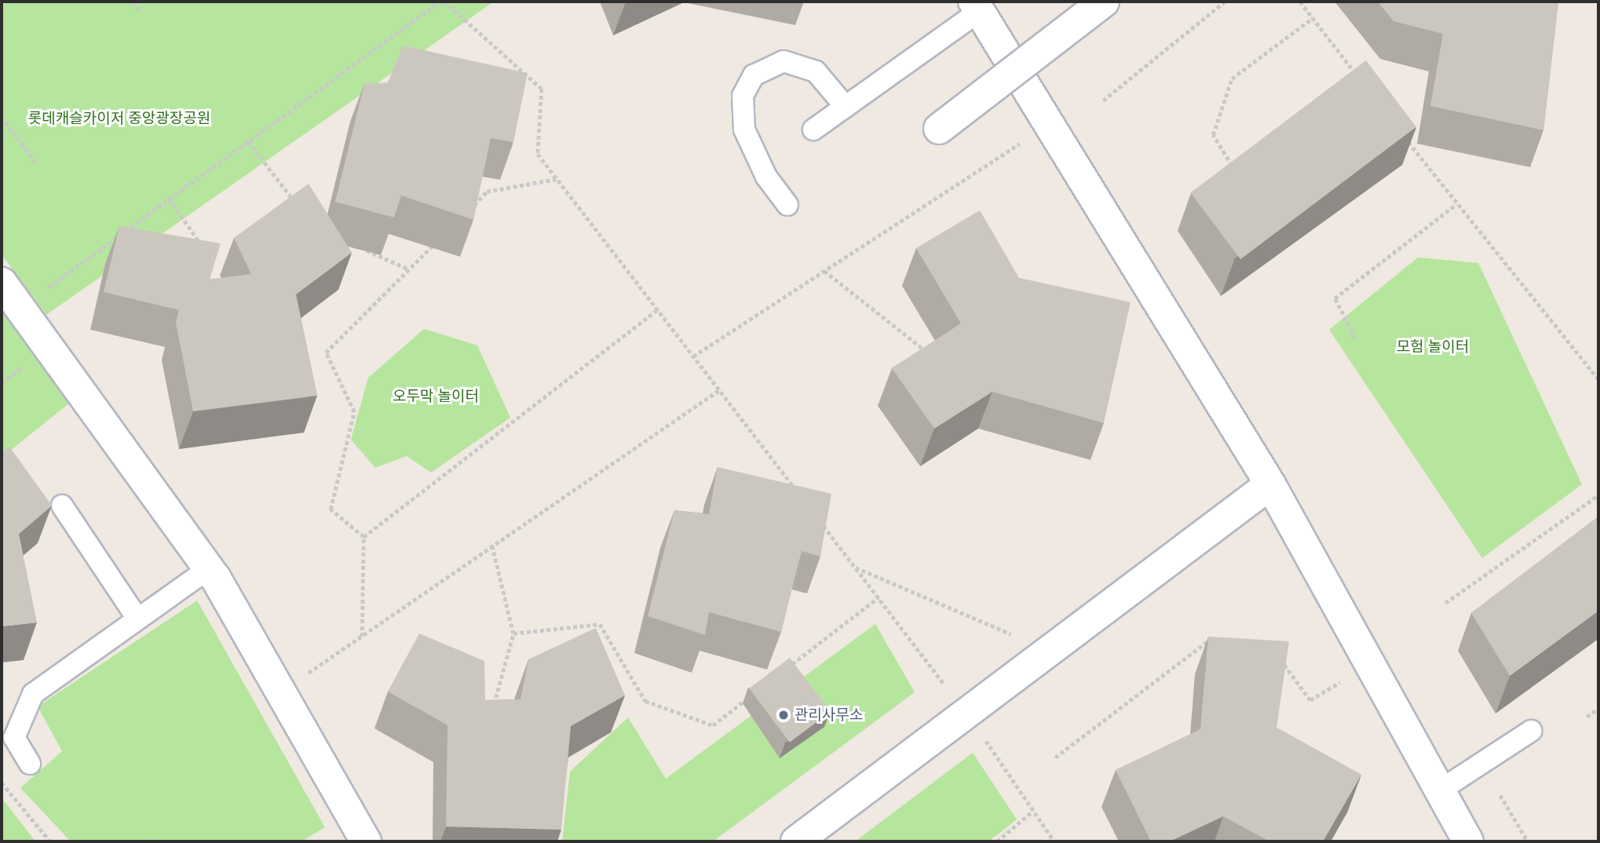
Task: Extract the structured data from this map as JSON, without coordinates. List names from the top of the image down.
{
  "parks": ["롯데캐슬카이저 중앙광장공원", "모험 놀이터", "오두막 놀이터"],
  "places": ["관리사무소"]
}
